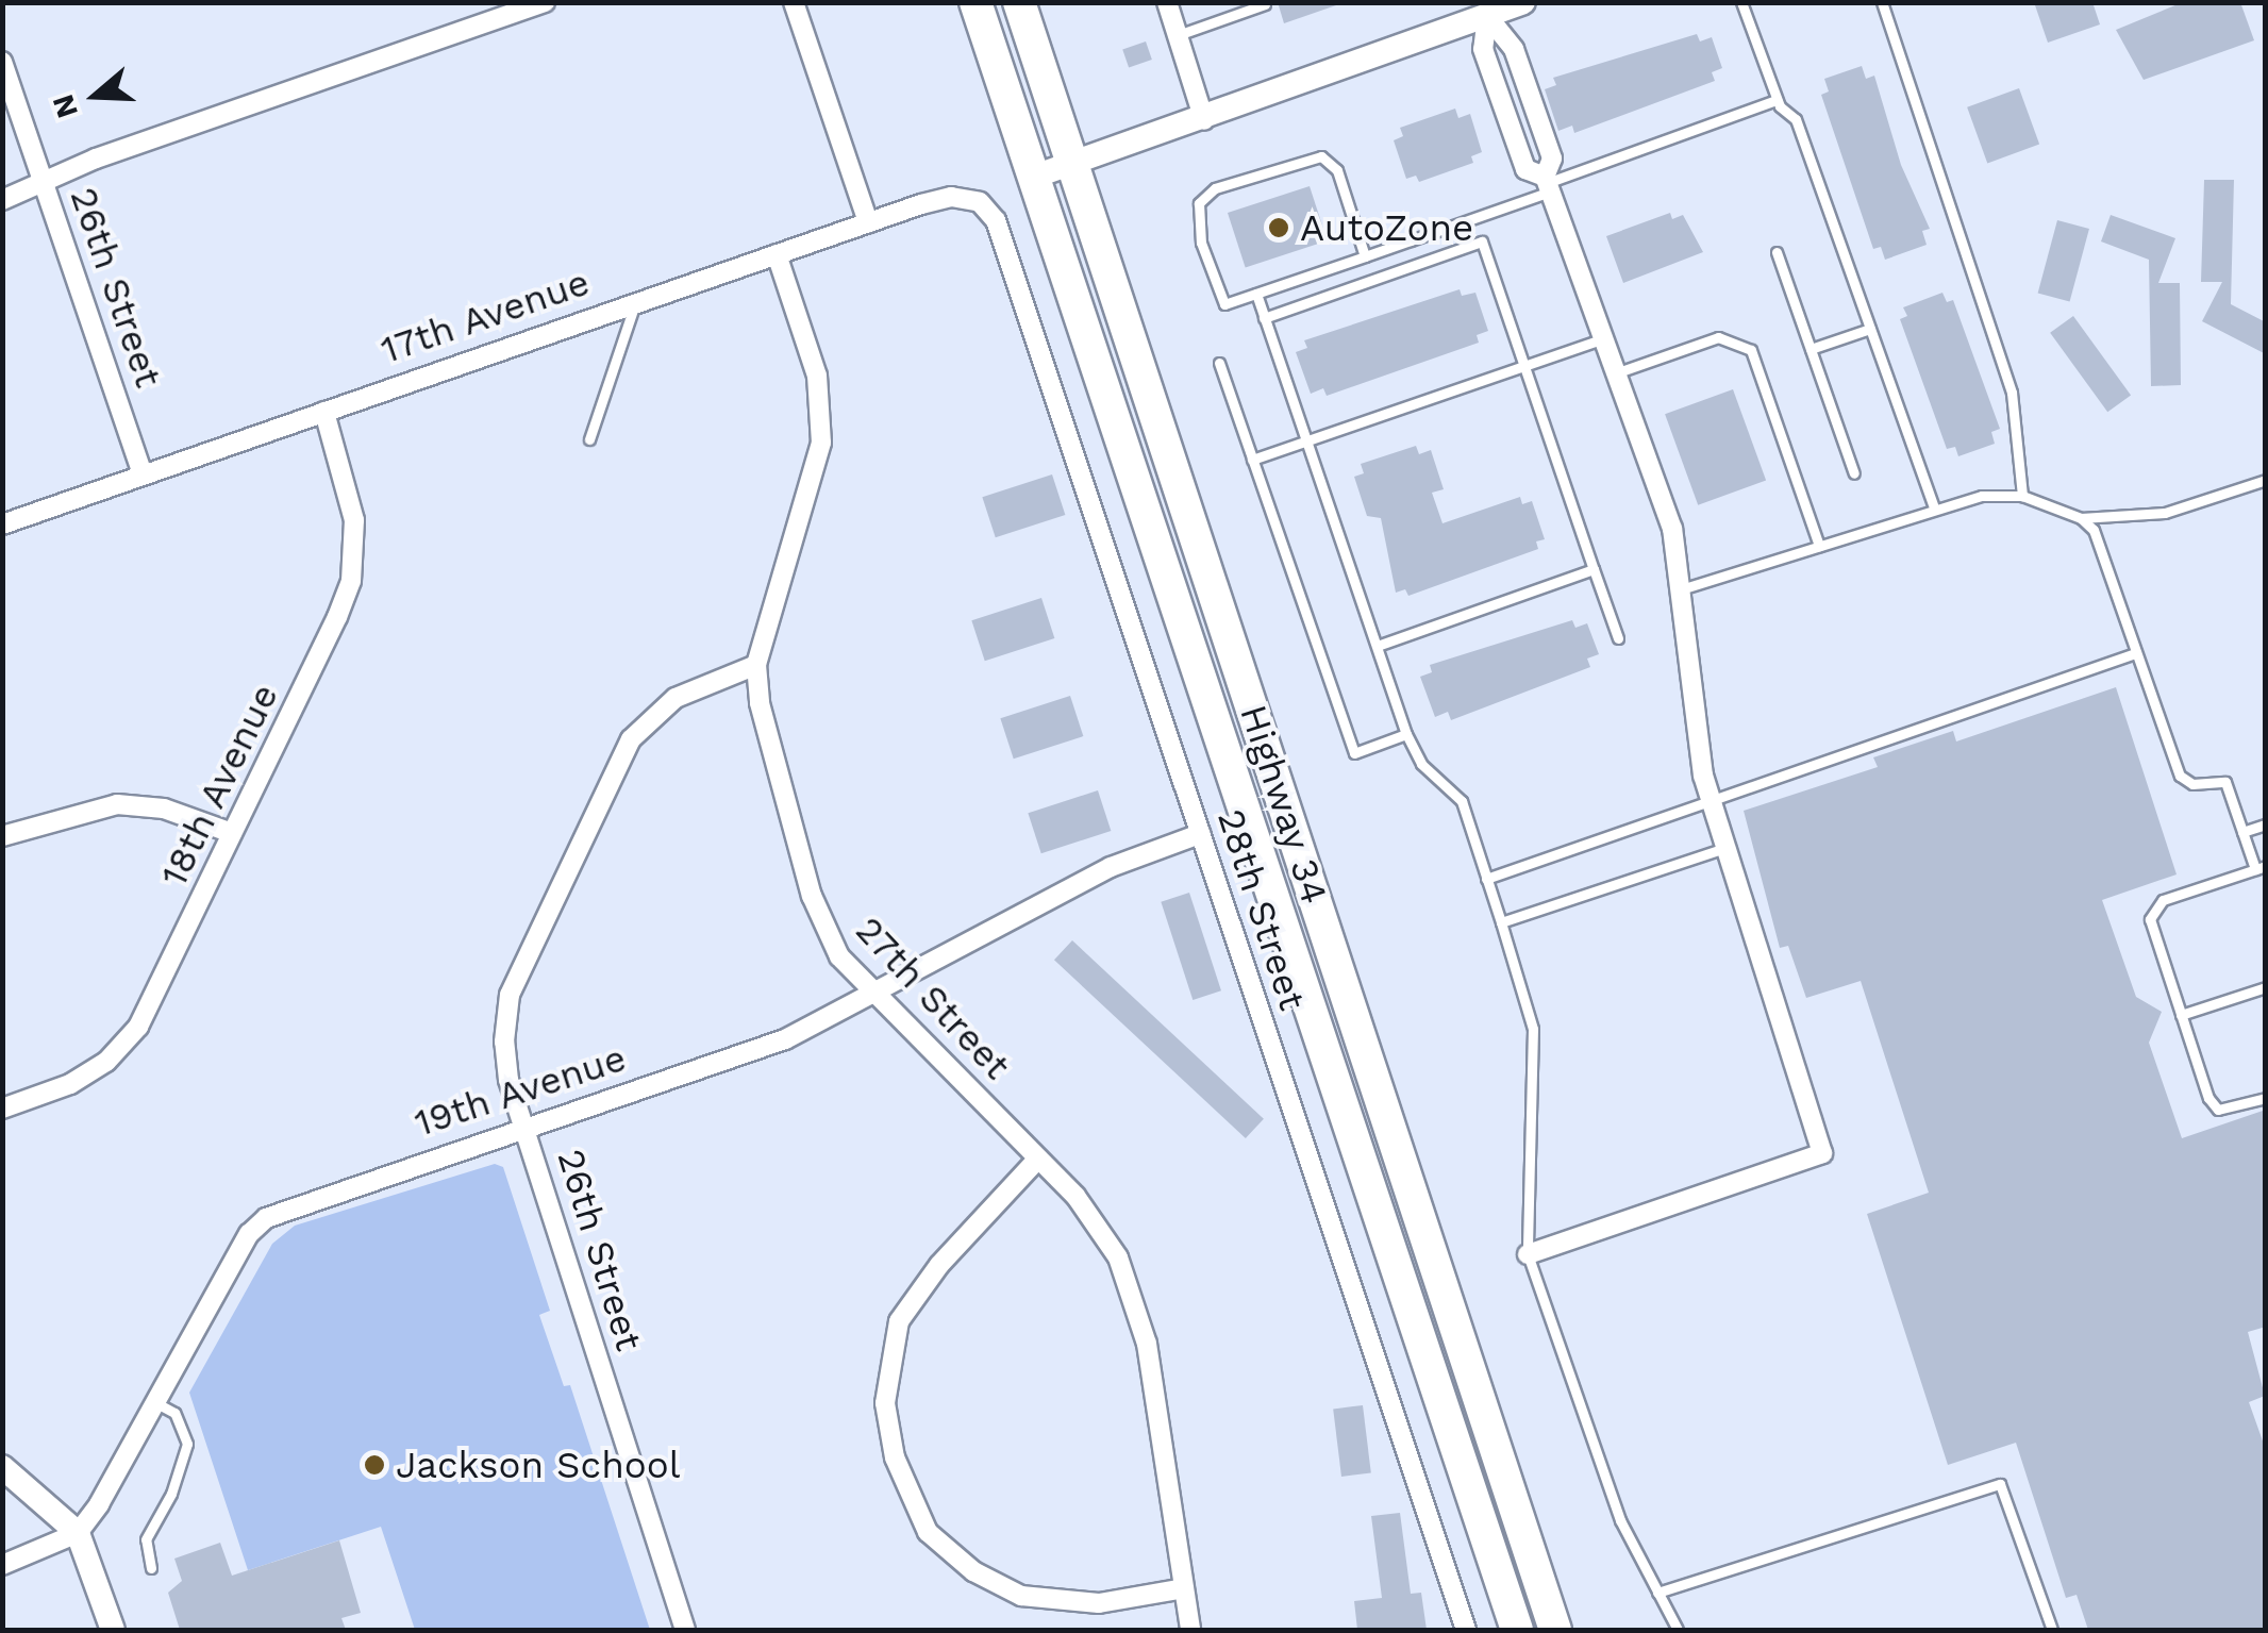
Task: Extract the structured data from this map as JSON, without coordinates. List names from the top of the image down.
{
  "streets": {
    "highway": ["Highway 34"],
    "street": [
      "26th Street",
      "17th Avenue",
      "18th Avenue",
      "28th Street",
      "27th Street",
      "19th Avenue"
    ]
  },
  "crossings": [
    ["26th Street", "17th Avenue"],
    ["26th Street", "27th Street"],
    ["26th Street", "19th Avenue"],
    ["17th Avenue", "18th Avenue"],
    ["17th Avenue", "28th Street"],
    ["17th Avenue", "27th Street"],
    ["28th Street", "19th Avenue"],
    ["27th Street", "19th Avenue"]
  ],
  "places": ["AutoZone", "Jackson School"],
  "north": "left"
}
